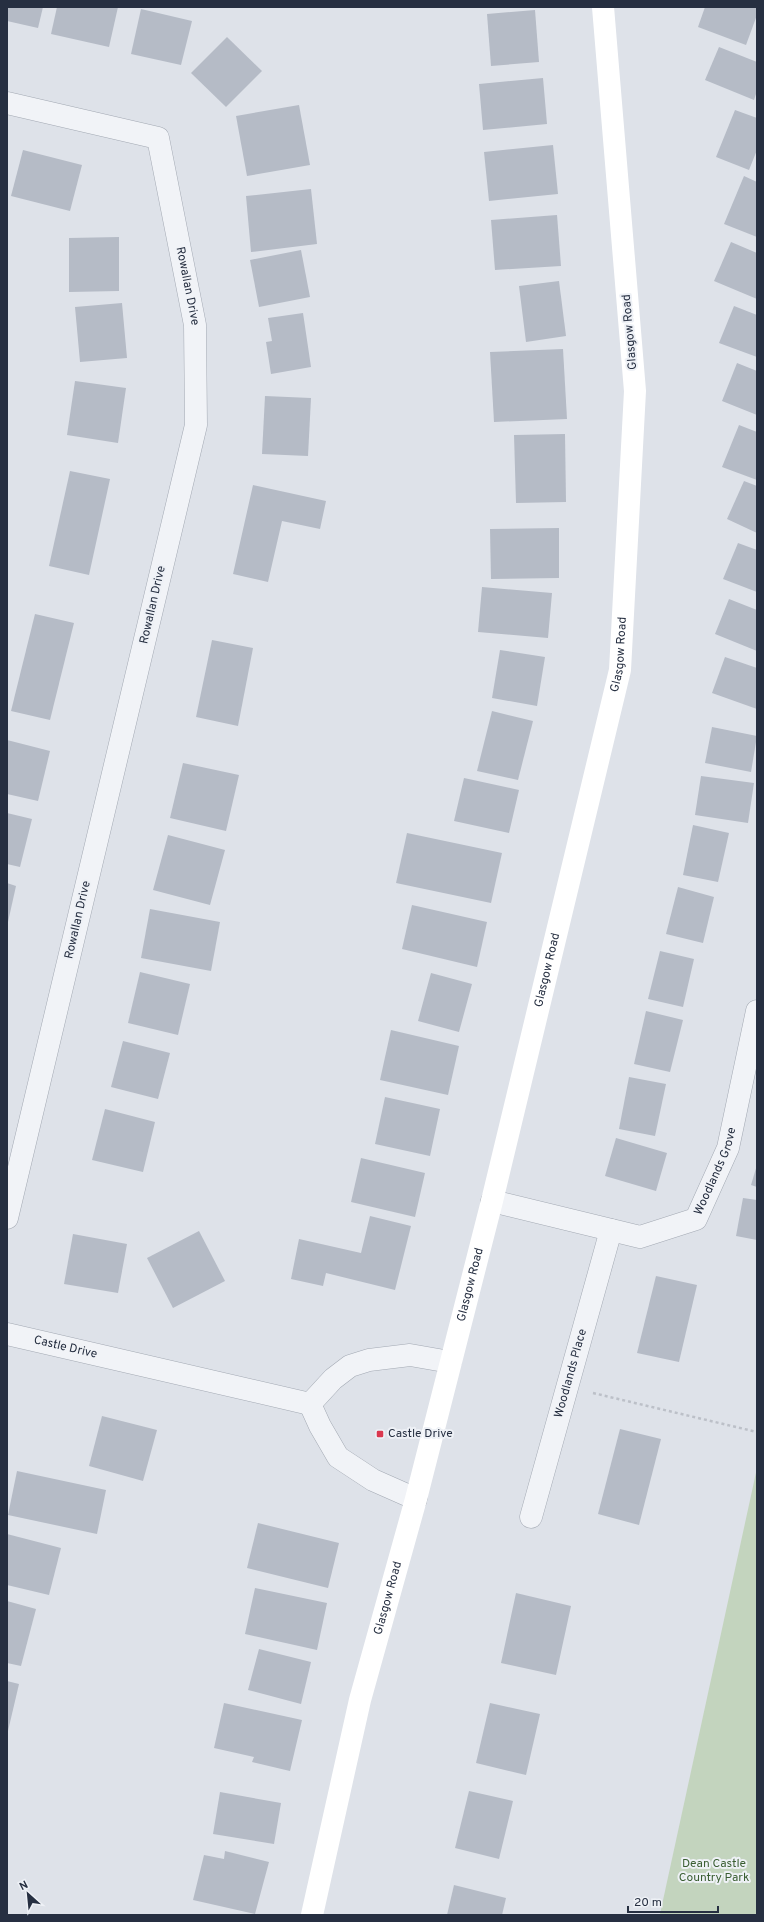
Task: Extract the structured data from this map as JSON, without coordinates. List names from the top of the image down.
{
  "streets": {
    "main road": ["Glasgow Road"],
    "street": [
      "Rowallan Drive",
      "Woodlands Grove",
      "Castle Drive",
      "Woodlands Place"
    ]
  },
  "crossings": [
    ["Glasgow Road", "Woodlands Grove"],
    ["Woodlands Grove", "Woodlands Place"]
  ],
  "parks": ["Dean Castle Country Park"],
  "places": {
    "transit": ["Castle Drive"]
  },
  "scale_bar": "20 m",
  "north": "top left"
}
